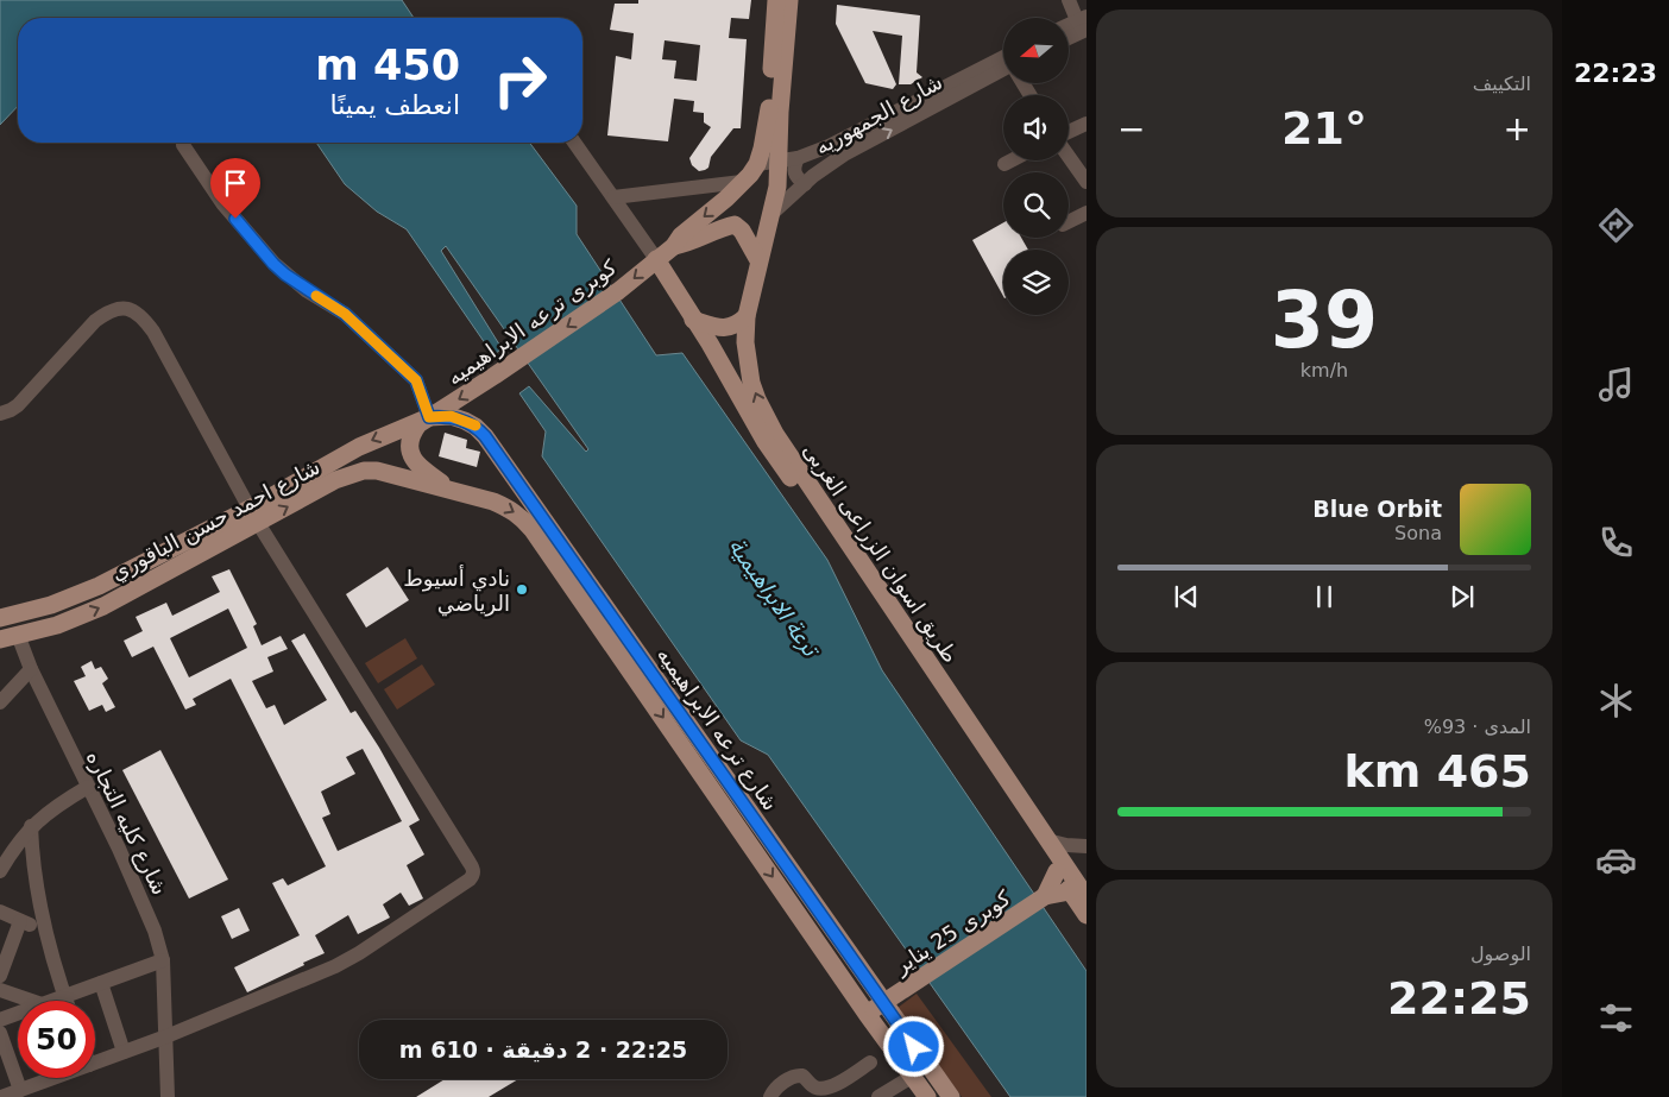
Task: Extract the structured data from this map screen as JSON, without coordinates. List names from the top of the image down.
{
  "streets": {
    "main road": [
      "كوبرى ترعه الابراهيميه",
      "شارع احمد حسن الباقوري",
      "طريق اسوان الزراعى الغربى",
      "شارع ترعه الابراهيميه",
      "كوبرى 25 يناير"
    ],
    "street": ["شارع الجمهوريه", "شارع كليه التجاره"]
  },
  "crossings": [
    ["شارع الجمهوريه", "طريق اسوان الزراعى الغربى"],
    ["كوبرى ترعه الابراهيميه", "شارع احمد حسن الباقوري"],
    ["كوبرى ترعه الابراهيميه", "طريق اسوان الزراعى الغربى"],
    ["كوبرى ترعه الابراهيميه", "شارع ترعه الابراهيميه"],
    ["شارع احمد حسن الباقوري", "شارع ترعه الابراهيميه"],
    ["شارع احمد حسن الباقوري", "شارع كليه التجاره"],
    ["طريق اسوان الزراعى الغربى", "كوبرى 25 يناير"],
    ["شارع ترعه الابراهيميه", "كوبرى 25 يناير"]
  ],
  "one_way": ["كوبرى ترعه الابراهيميه"],
  "water": ["ترعة الابراهيمية"],
  "places": ["نادي أسيوط الرياضي"],
  "north": "left",
  "page": {
    "tabs": "22:23",
    "tile": [
      "التكييف",
      ["39", "km/h"],
      ["المدى · 93%", "465 km"],
      ["الوصول", "22:25"]
    ],
    "turn": ["450 m", "انعطف يمينًا"],
    "heat": ["−", "21°", "+"],
    "song": ["Blue Orbit", "Sona"],
    "limit": "50",
    "trip": "22:25 · 2 دقيقة · 610 m"
  }
}
